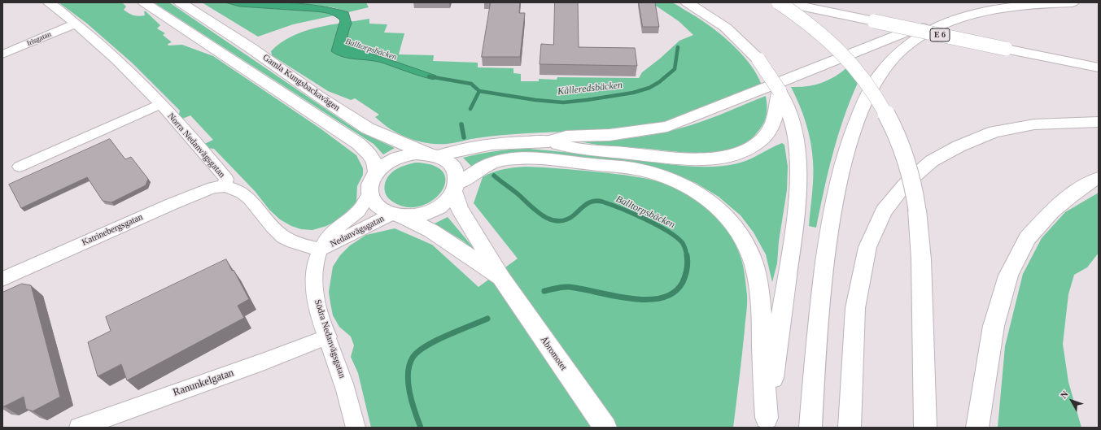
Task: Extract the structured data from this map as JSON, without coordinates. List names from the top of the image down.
{
  "streets": {
    "main road": ["E 6", "Gamla Kungsbackavägen", "Åbromotet"],
    "street": [
      "Irisgatan",
      "Norra Nedanvägsgatan",
      "Katrinebergsgatan",
      "Nedanvägsgatan",
      "Södra Nedanvägsgatan",
      "Ranunkelgatan"
    ]
  },
  "crossings": [
    ["Irisgatan", "Norra Nedanvägsgatan"],
    ["Gamla Kungsbackavägen", "Nedanvägsgatan"],
    ["Gamla Kungsbackavägen", "Åbromotet"],
    ["Norra Nedanvägsgatan", "Katrinebergsgatan"],
    ["Norra Nedanvägsgatan", "Nedanvägsgatan"],
    ["Norra Nedanvägsgatan", "Södra Nedanvägsgatan"],
    ["Nedanvägsgatan", "Södra Nedanvägsgatan"],
    ["Nedanvägsgatan", "Åbromotet"],
    ["Södra Nedanvägsgatan", "Ranunkelgatan"]
  ],
  "water": ["Balltorpsbäcken", "Kålleredsbäcken"],
  "north": "top left"
}
